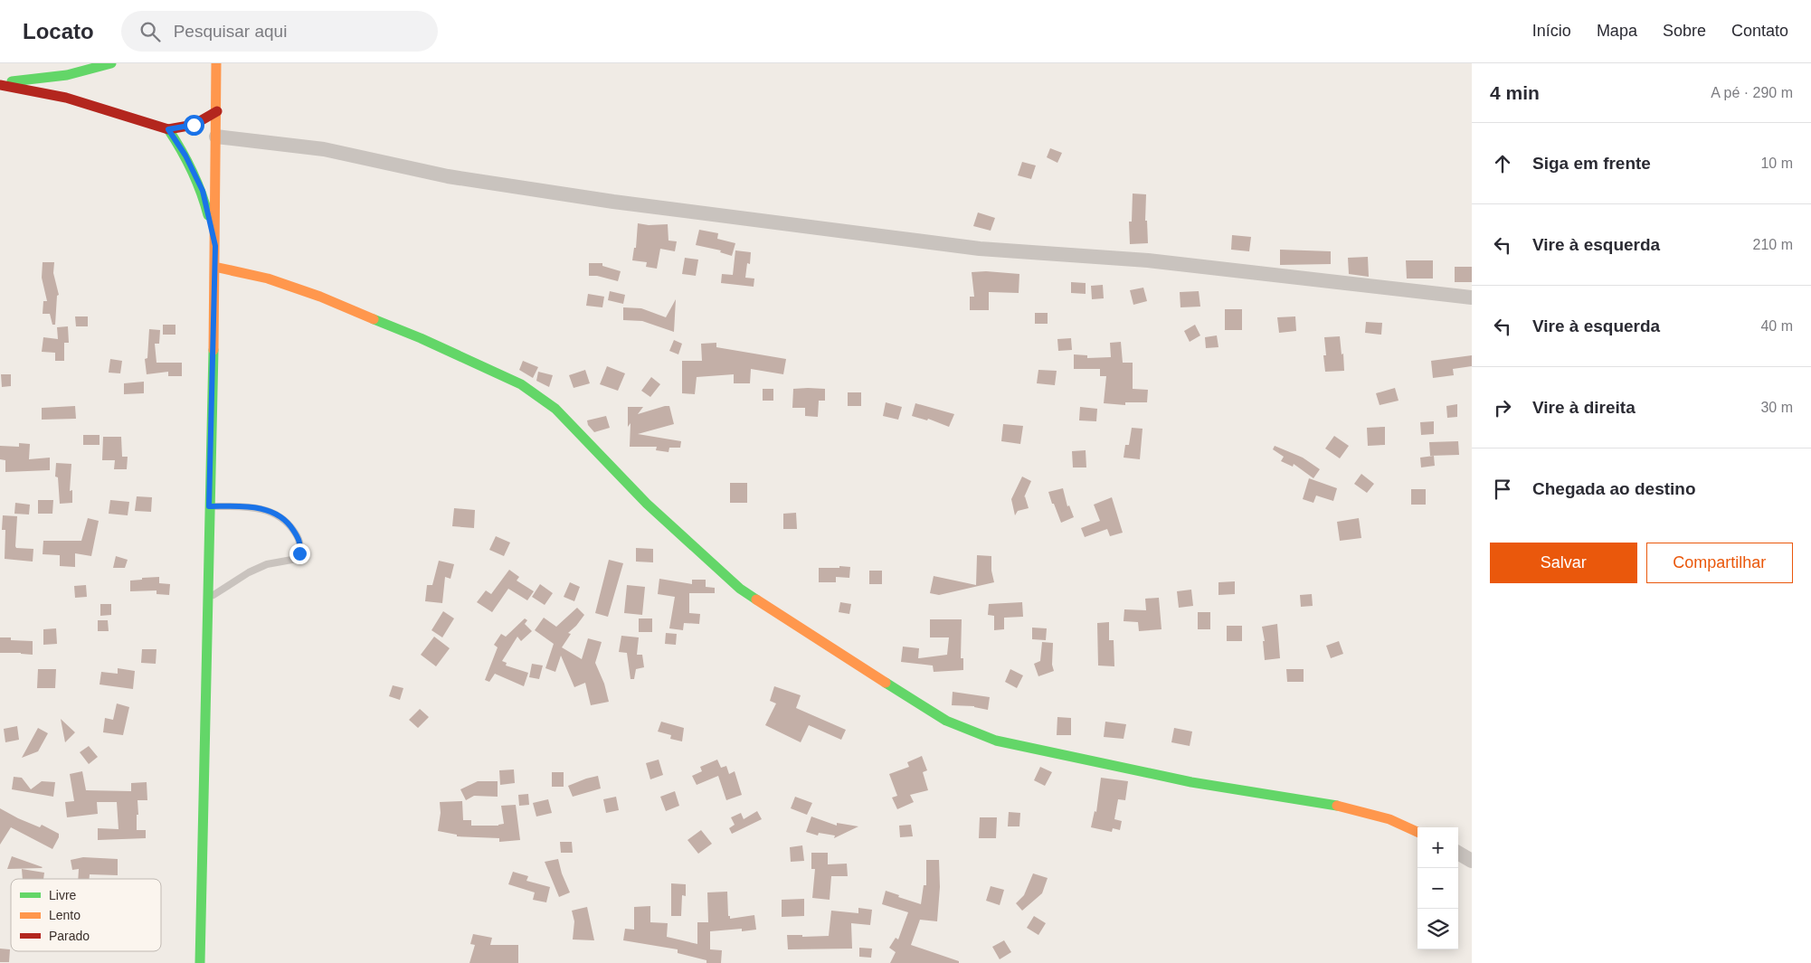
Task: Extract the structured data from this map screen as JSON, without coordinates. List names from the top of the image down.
{
  "legend": ["Livre", "Lento", "Parado"],
  "page": {
    "header": "Locato",
    "search": "Pesquisar aqui",
    "nav": [
      "Início",
      "Mapa",
      "Sobre",
      "Contato"
    ],
    "heading": ["4 min", "A pé · 290 m"],
    "list": [
      ["Siga em frente", "10 m"],
      ["Vire à esquerda", "210 m"],
      ["Vire à esquerda", "40 m"],
      ["Vire à direita", "30 m"],
      "Chegada ao destino"
    ],
    "buttons": ["Salvar", "Compartilhar"],
    "map_buttons": ["+", "−"]
  }
}
